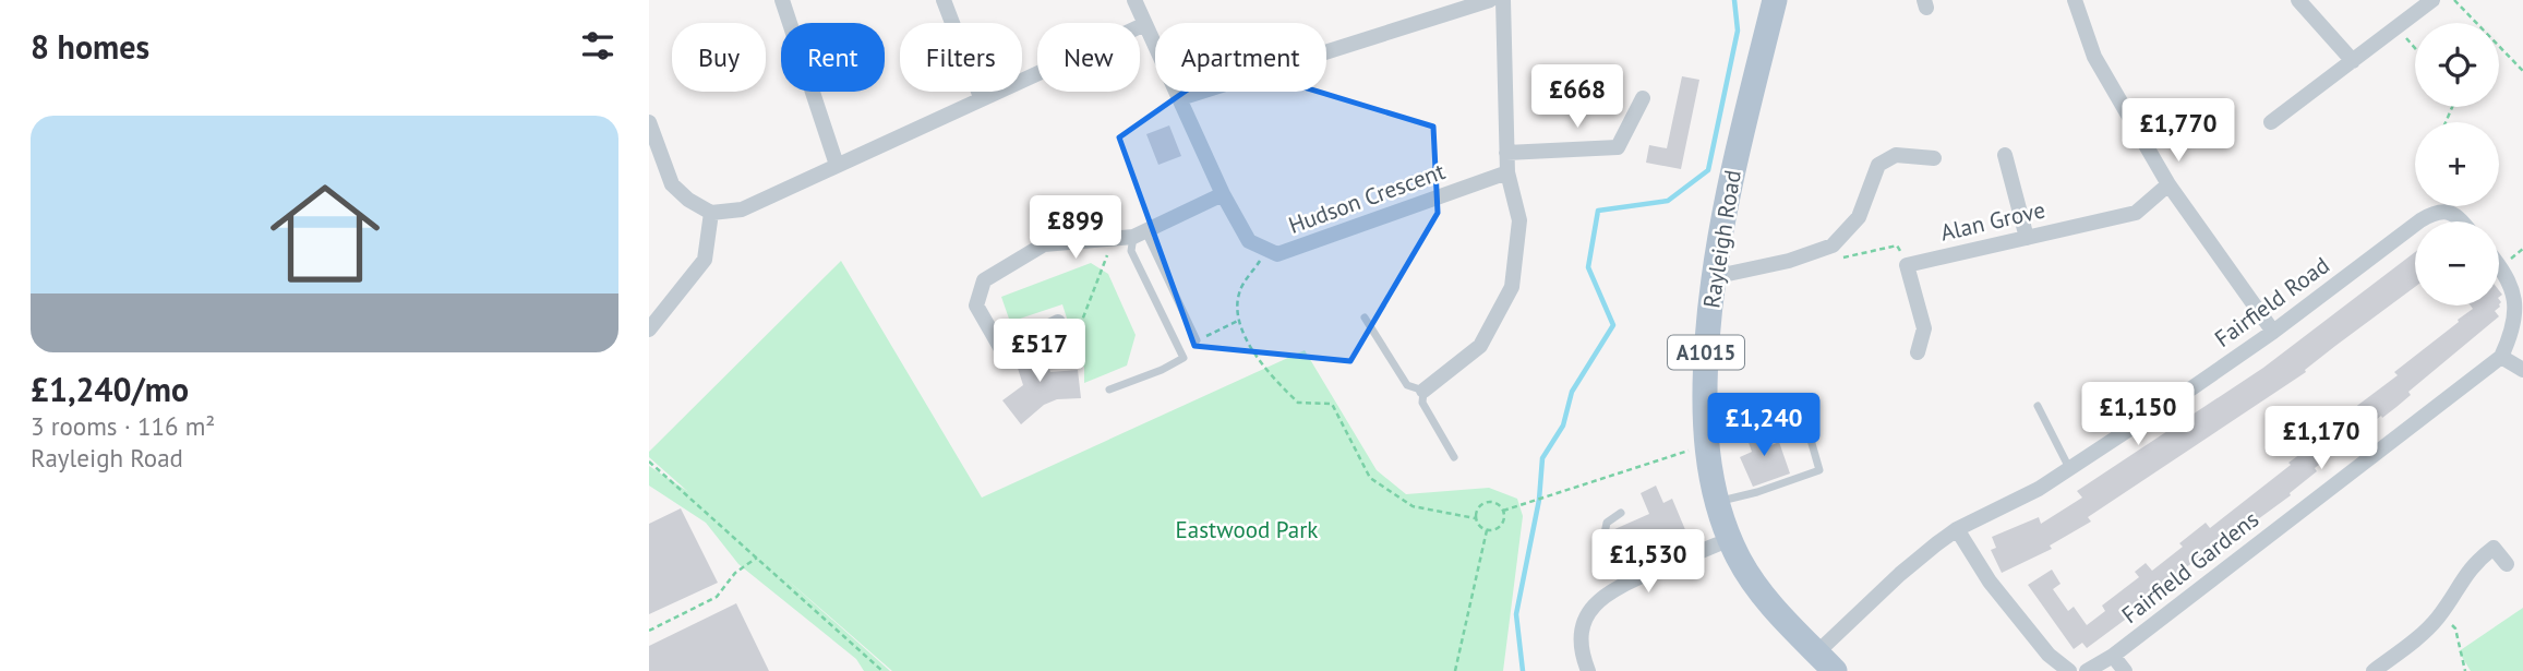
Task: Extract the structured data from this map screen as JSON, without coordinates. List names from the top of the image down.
{
  "streets": {
    "main road": ["Rayleigh Road", "A1015"],
    "street": [
      "Hudson Crescent",
      "Alan Grove",
      "Fairfield Road",
      "Fairfield Gardens"
    ]
  },
  "crossings": [
    ["Rayleigh Road", "Fairfield Road"]
  ],
  "parks": ["Eastwood Park"],
  "page": {
    "heading": "8 homes",
    "map_buttons": ["+", "−"],
    "chip": [
      "Buy",
      "Rent",
      "Filters",
      "New",
      "Apartment"
    ],
    "price": [
      "£668",
      "£1,770",
      "£899",
      "£517",
      "£1,150",
      "£1,240",
      "£1,170",
      "£1,530"
    ],
    "list": [
      {
        "name": "£1,240/mo",
        "note": "3 rooms · 116 m² · Rayleigh Road"
      }
    ]
  }
}
